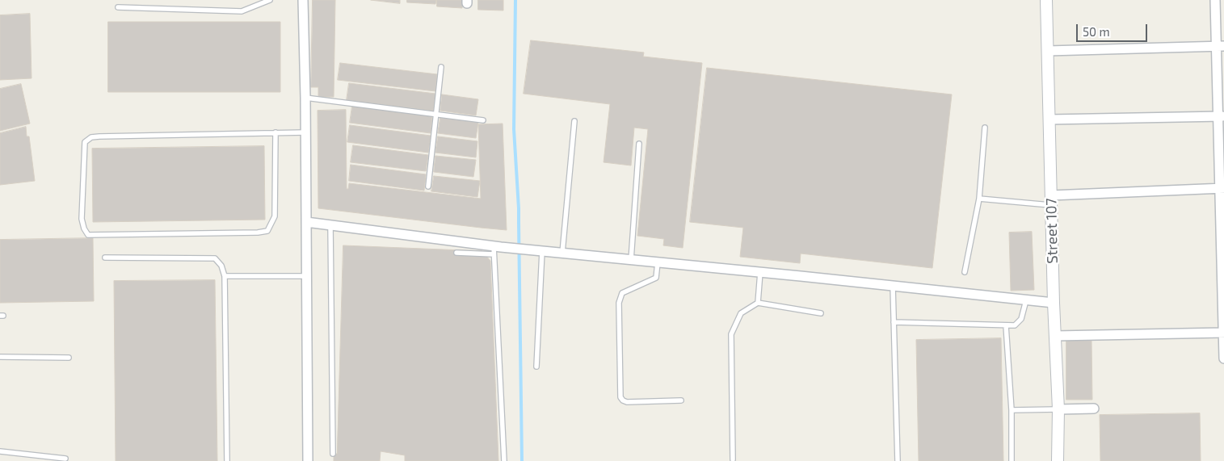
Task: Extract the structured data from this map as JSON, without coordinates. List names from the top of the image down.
{
  "streets": {
    "street": ["Street 107"]
  },
  "scale_bar": "50 m"
}
